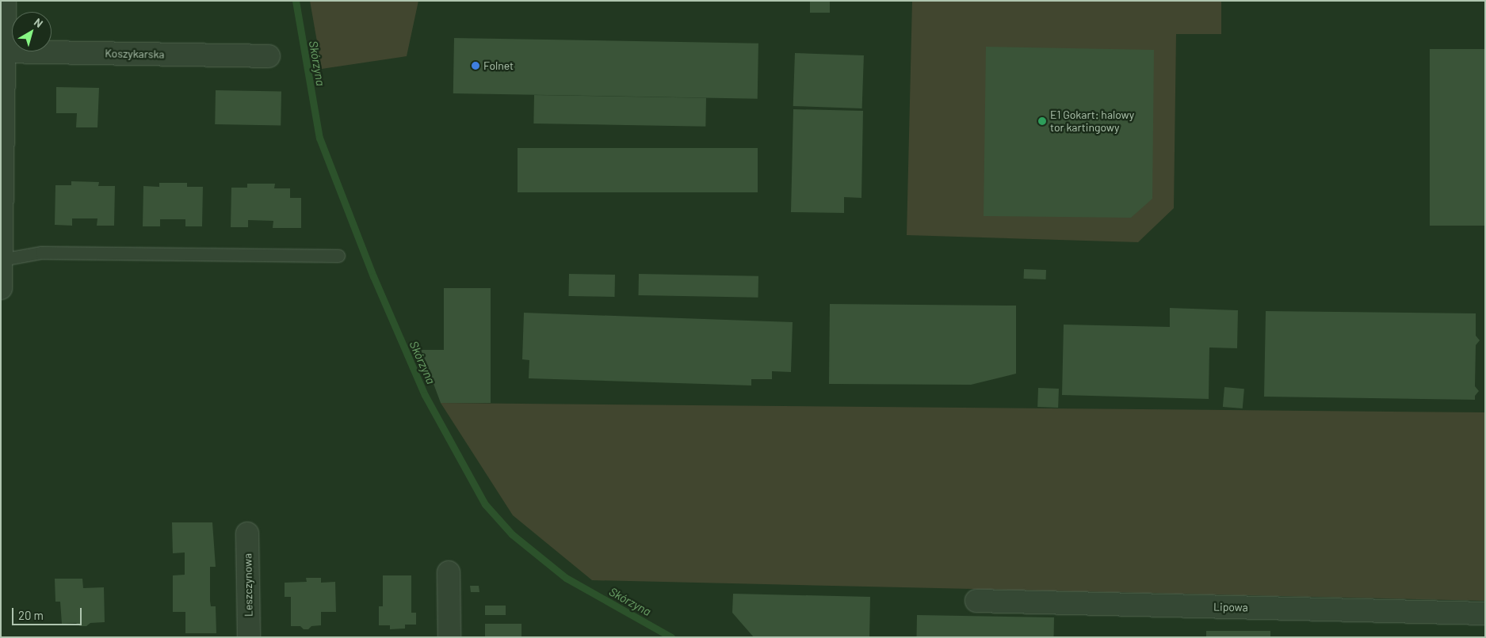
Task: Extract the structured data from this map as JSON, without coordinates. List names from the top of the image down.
{
  "streets": {
    "street": ["Koszykarska", "Leszczynowa", "Lipowa"]
  },
  "water": ["Skórzyna"],
  "places": ["Folnet", "E1 Gokart: halowy tor kartingowy"],
  "scale_bar": "20 m",
  "north": "top right"
}
